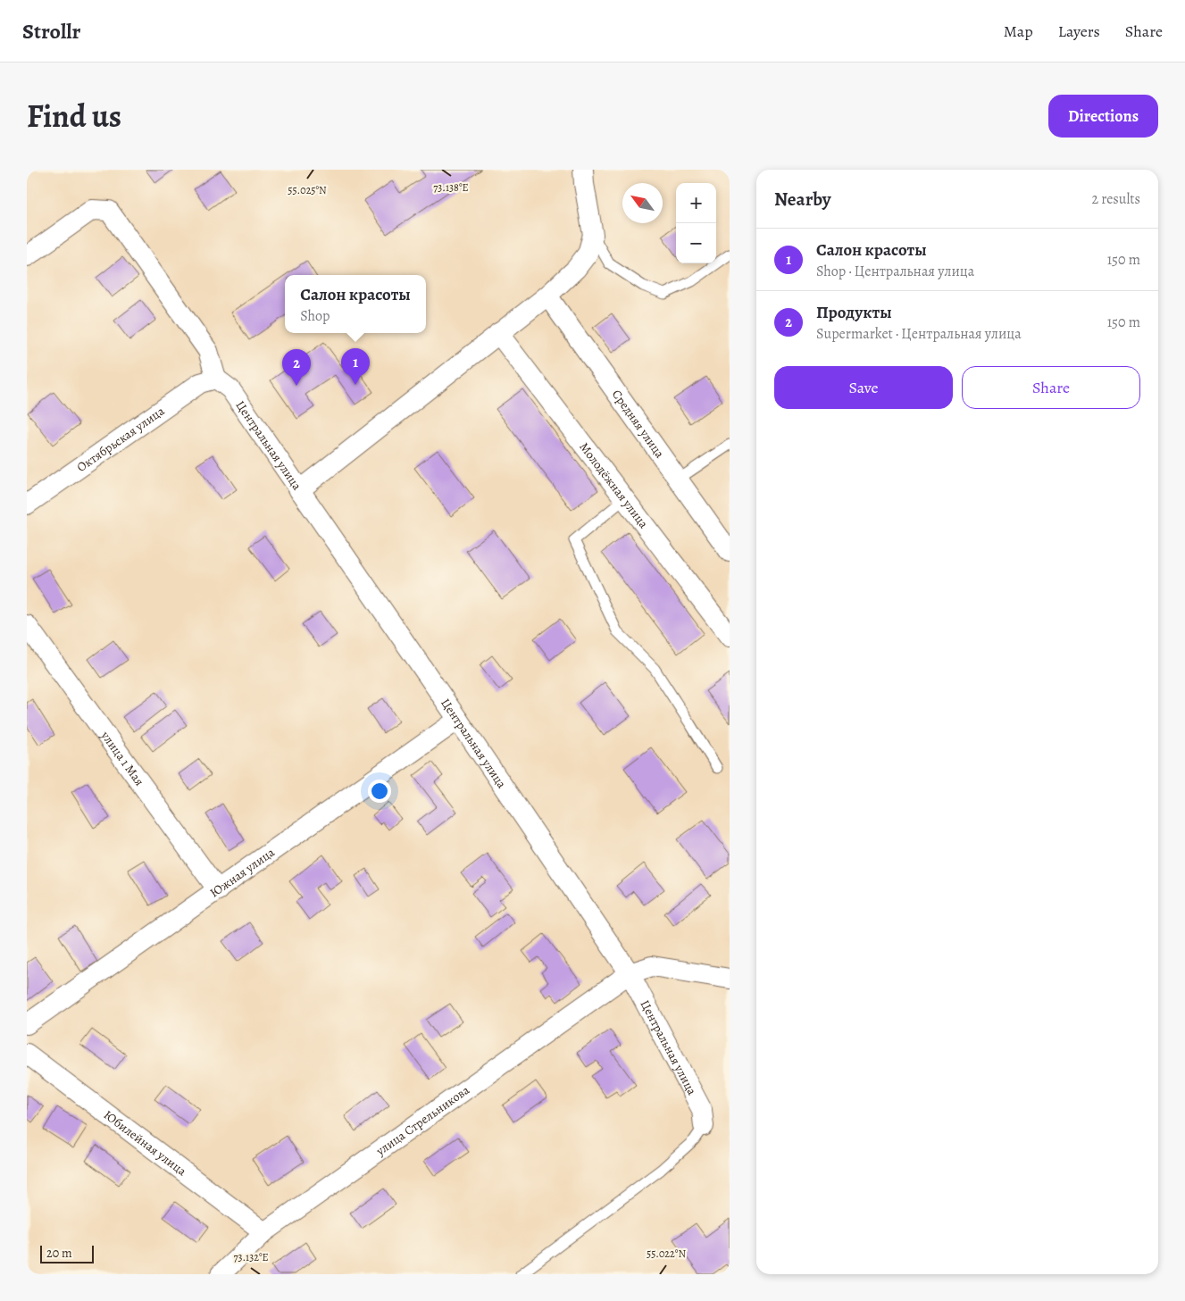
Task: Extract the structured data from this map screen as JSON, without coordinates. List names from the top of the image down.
{
  "streets": {
    "street": [
      "Средняя улица",
      "Октябрьская улица",
      "Центральная улица",
      "Молодёжная улица",
      "улица 1 Мая",
      "Южная улица",
      "улица Стрельникова",
      "Юбилейная улица"
    ]
  },
  "crossings": [
    ["Октябрьская улица", "Центральная улица"],
    ["Центральная улица", "Южная улица"],
    ["Центральная улица", "улица Стрельникова"],
    ["улица 1 Мая", "Южная улица"],
    ["улица Стрельникова", "Юбилейная улица"]
  ],
  "scale_bar": "20 m",
  "north": "top left",
  "page": {
    "header": "Strollr",
    "nav": ["Map", "Layers", "Share"],
    "title": "Find us",
    "buttons": [
      "Directions",
      ["Save", "Share"]
    ],
    "heading": ["Nearby", "2 results"],
    "map_buttons": ["+", "−"],
    "list": [
      {
        "mark": "1",
        "name": "Салон красоты",
        "note": "Shop · Центральная улица",
        "value": "150 m"
      },
      {
        "mark": "2",
        "name": "Продукты",
        "note": "Supermarket · Центральная улица",
        "value": "150 m"
      }
    ],
    "popup": ["Салон красоты", "Shop"],
    "pins": ["1", "2"],
    "scale": "20 m"
  },
  "coordinates": [
    "73.138°E",
    "55.025°N",
    "55.022°N",
    "73.132°E"
  ]
}
